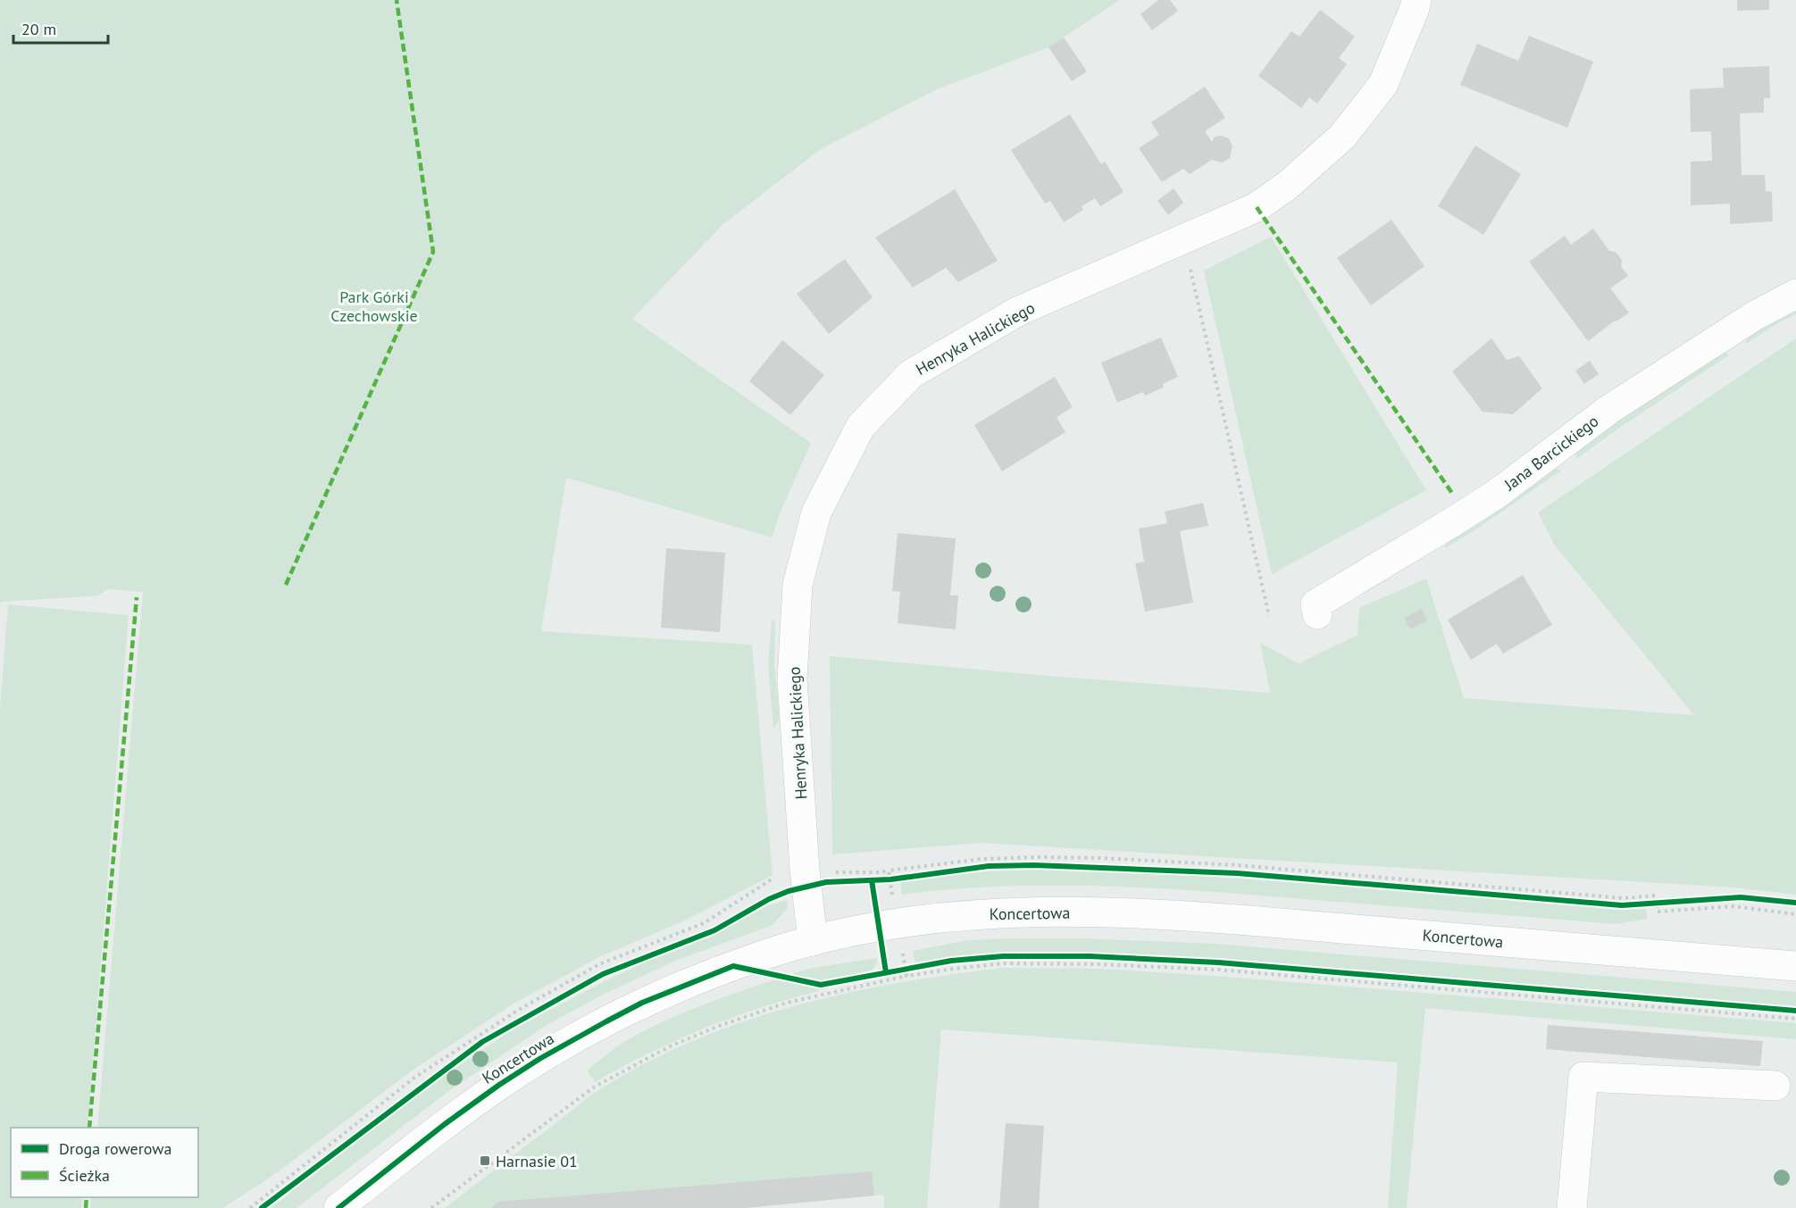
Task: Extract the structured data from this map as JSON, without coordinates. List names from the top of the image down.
{
  "streets": {
    "street": ["Henryka Halickiego", "Jana Barcickiego", "Koncertowa"]
  },
  "crossings": [
    ["Henryka Halickiego", "Koncertowa"]
  ],
  "parks": ["Park Górki Czechowskie"],
  "places": {
    "transit": ["Harnasie 01"]
  },
  "legend": ["Droga rowerowa", "Ścieżka"],
  "scale_bar": "20 m"
}
